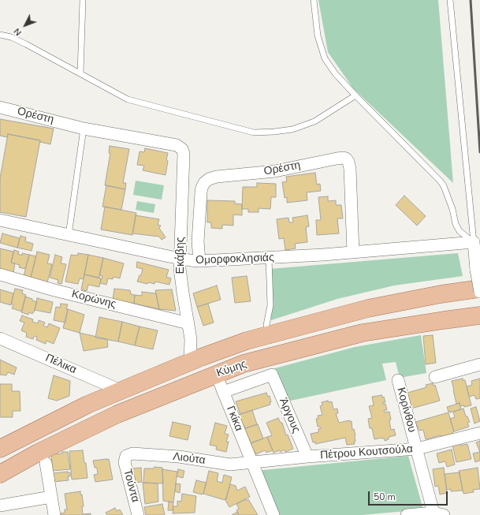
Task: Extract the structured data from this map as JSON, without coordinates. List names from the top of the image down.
{
  "streets": {
    "main road": ["Κύμης"],
    "street": [
      "Ορέστη",
      "Εκάβης",
      "Ομορφοκλησιάς",
      "Κορώνης",
      "Πέλικα",
      "Κορίνθου",
      "Άργους",
      "Γκίκα",
      "Πέτρου Κουτσούλα",
      "Λιούτα",
      "Τούντα"
    ]
  },
  "crossings": [
    ["Ορέστη", "Εκάβης"],
    ["Ορέστη", "Ομορφοκλησιάς"],
    ["Εκάβης", "Ομορφοκλησιάς"],
    ["Εκάβης", "Κορώνης"],
    ["Εκάβης", "Κύμης"],
    ["Πέλικα", "Κύμης"],
    ["Κύμης", "Γκίκα"],
    ["Κορίνθου", "Πέτρου Κουτσούλα"],
    ["Άργους", "Γκίκα"],
    ["Άργους", "Πέτρου Κουτσούλα"],
    ["Γκίκα", "Πέτρου Κουτσούλα"],
    ["Γκίκα", "Λιούτα"],
    ["Πέτρου Κουτσούλα", "Λιούτα"],
    ["Λιούτα", "Τούντα"]
  ],
  "scale_bar": "50 m",
  "north": "bottom left"
}
